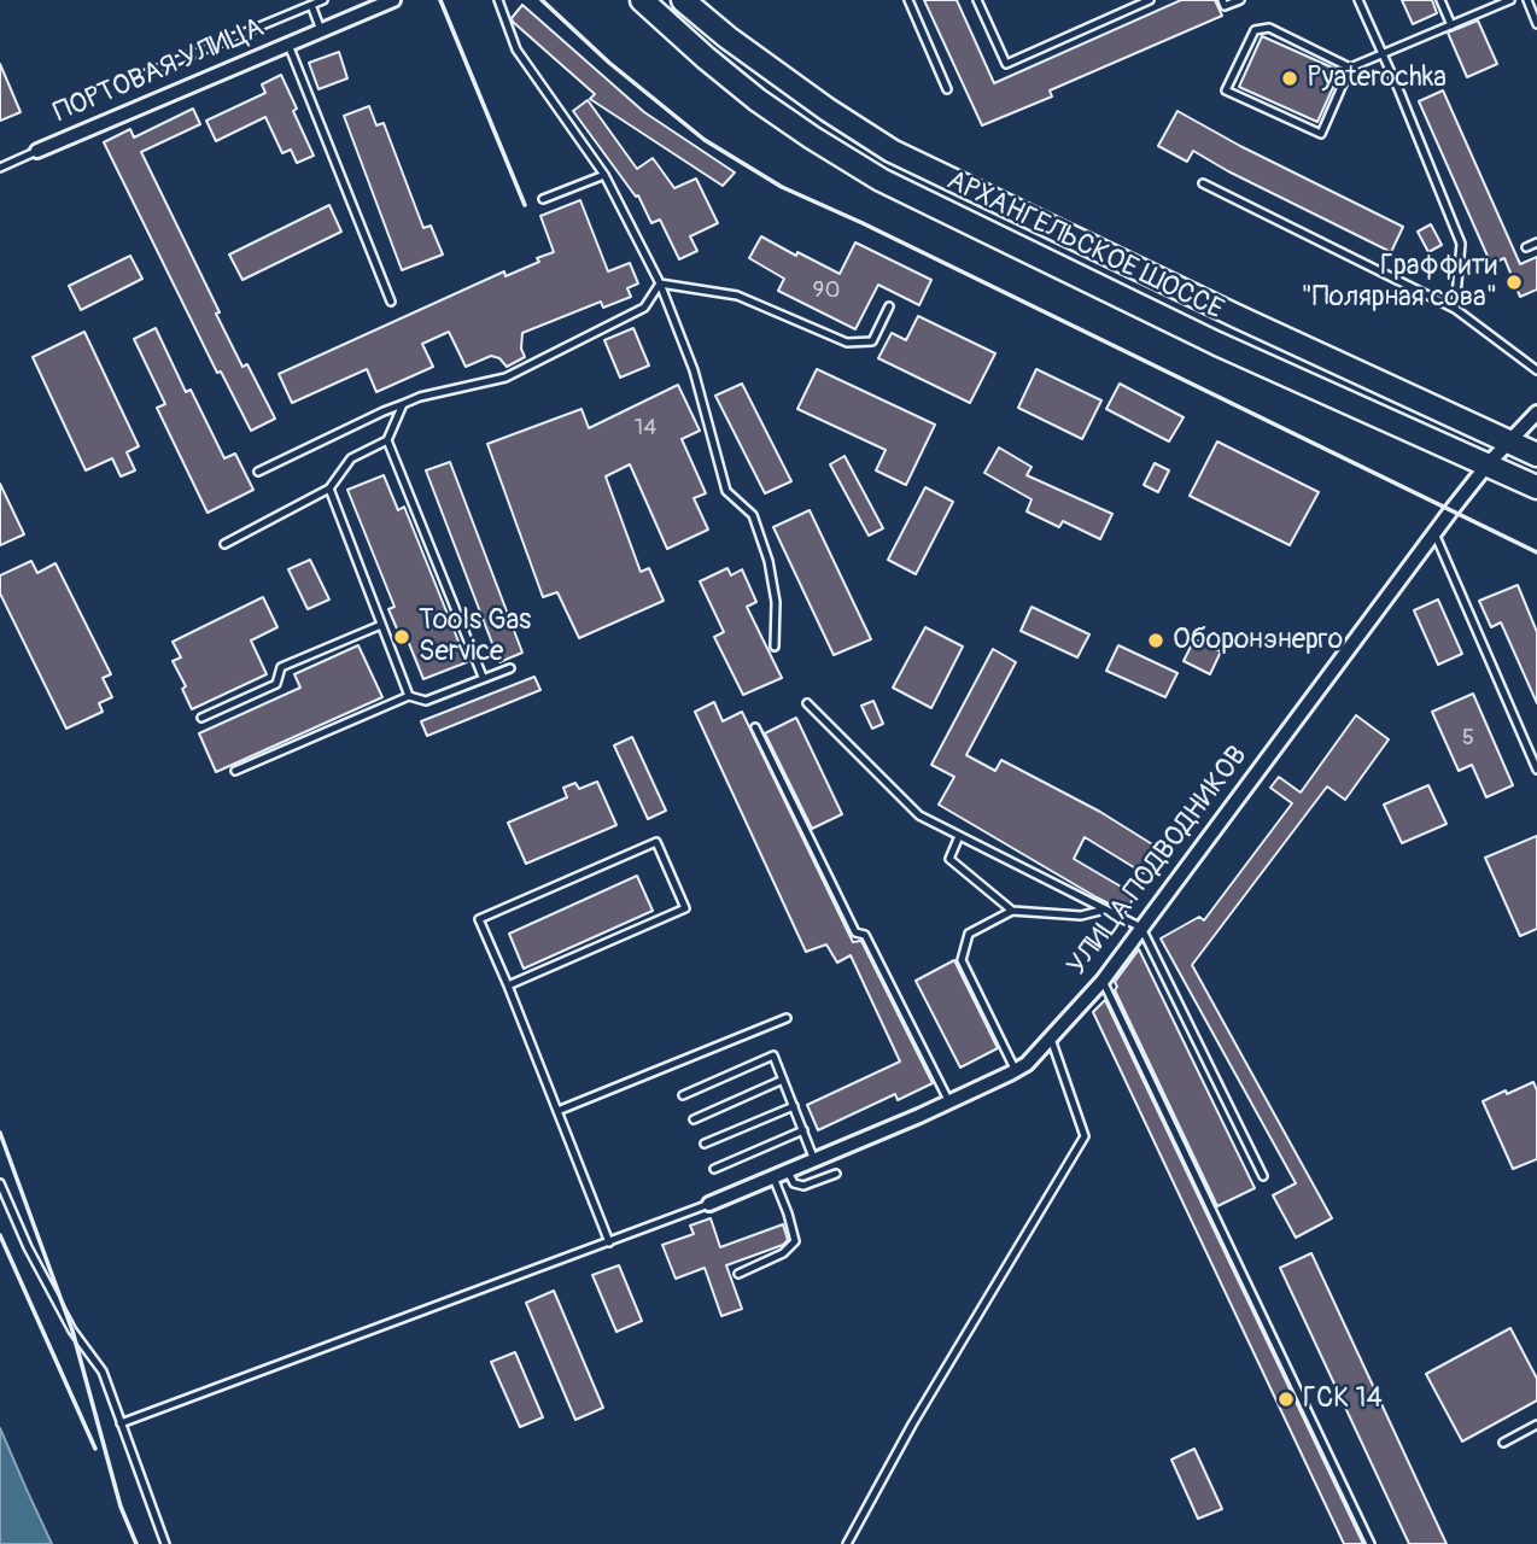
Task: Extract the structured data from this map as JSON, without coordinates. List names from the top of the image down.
{
  "streets": {
    "main road": ["АРХАНГЕЛЬСКОЕ ШОССЕ"],
    "street": ["ПОРТОВАЯ УЛИЦА", "УЛИЦА ПОДВОДНИКОВ"]
  },
  "crossings": [
    ["АРХАНГЕЛЬСКОЕ ШОССЕ", "УЛИЦА ПОДВОДНИКОВ"]
  ],
  "places": [
    "Pyaterochka",
    "Граффити \"Полярная сова\"",
    "Tools Gas Service",
    "Оборонэнерго",
    "ГСК 14"
  ],
  "house_numbers": ["90", "14", "5"]
}
